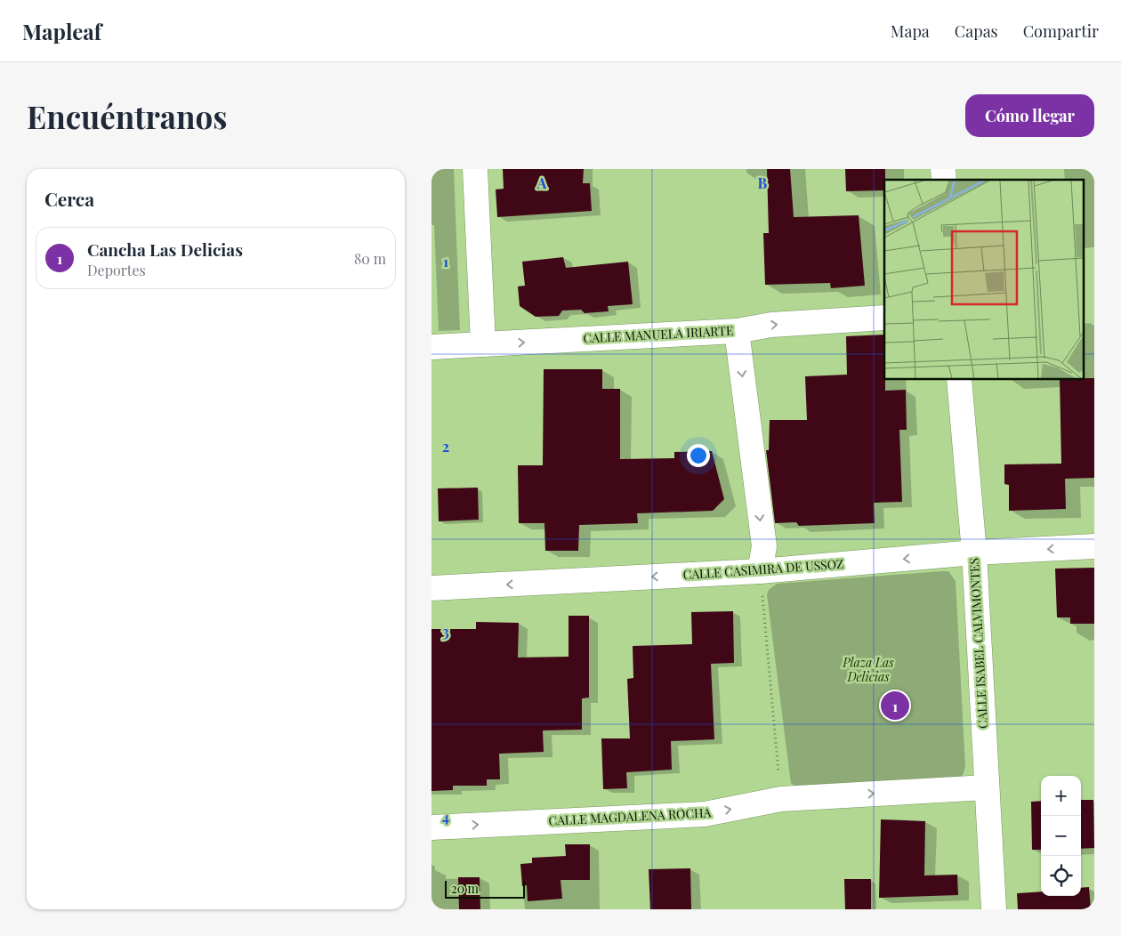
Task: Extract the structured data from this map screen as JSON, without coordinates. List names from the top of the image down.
{
  "streets": {
    "street": [
      "CALLE MANUELA IRIARTE",
      "CALLE CASIMIRA DE USSOZ",
      "CALLE ISABEL CALVIMONTES",
      "CALLE MAGDALENA ROCHA"
    ]
  },
  "crossings": [
    ["CALLE CASIMIRA DE USSOZ", "CALLE ISABEL CALVIMONTES"],
    ["CALLE ISABEL CALVIMONTES", "CALLE MAGDALENA ROCHA"]
  ],
  "one_way": ["CALLE MANUELA IRIARTE", "CALLE CASIMIRA DE USSOZ", "CALLE MAGDALENA ROCHA"],
  "parks": ["Plaza Las Delicias"],
  "scale_bar": "20 m",
  "page": {
    "header": "Mapleaf",
    "nav": ["Mapa", "Capas", "Compartir"],
    "buttons": "Cómo llegar",
    "title": "Encuéntranos",
    "heading": "Cerca",
    "list": [
      {
        "mark": "1",
        "name": "Cancha Las Delicias",
        "note": "Deportes",
        "value": "80 m"
      }
    ],
    "pins": "1",
    "map_buttons": ["+", "−"],
    "scale": "20 m"
  },
  "grid": {
    "columns": ["A", "B"],
    "rows": [
      "1",
      "2",
      "3",
      "4"
    ]
  }
}
